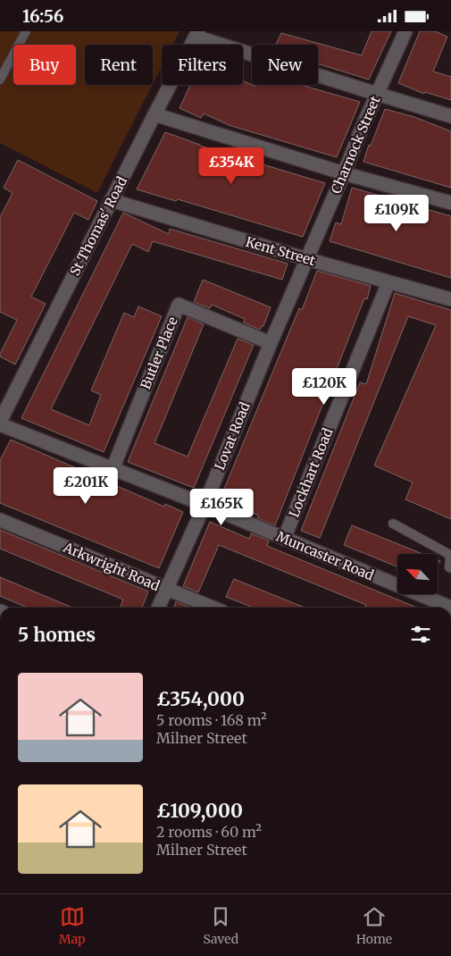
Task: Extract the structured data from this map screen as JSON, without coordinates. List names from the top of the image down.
{
  "streets": {
    "street": [
      "Charnock Street",
      "St Thomas' Road",
      "Kent Street",
      "Butler Place",
      "Lovat Road",
      "Lockhart Road",
      "Muncaster Road",
      "Arkwright Road"
    ]
  },
  "crossings": [
    ["Charnock Street", "Kent Street"],
    ["Charnock Street", "Lovat Road"],
    ["St Thomas' Road", "Kent Street"],
    ["St Thomas' Road", "Muncaster Road"],
    ["Kent Street", "Lovat Road"],
    ["Kent Street", "Lockhart Road"],
    ["Butler Place", "Lovat Road"],
    ["Butler Place", "Muncaster Road"],
    ["Lovat Road", "Muncaster Road"],
    ["Lovat Road", "Arkwright Road"],
    ["Lockhart Road", "Muncaster Road"]
  ],
  "north": "top left",
  "page": {
    "status": "16:56",
    "chip": [
      "Buy",
      "Rent",
      "Filters",
      "New"
    ],
    "price": [
      "£354K",
      "£109K",
      "£120K",
      "£201K",
      "£165K"
    ],
    "heading": "5 homes",
    "list": [
      {
        "name": "£354,000",
        "note": "5 rooms · 168 m² · Milner Street"
      },
      {
        "name": "£109,000",
        "note": "2 rooms · 60 m² · Milner Street"
      }
    ],
    "tabs": ["Map", "Saved", "Home"]
  }
}
